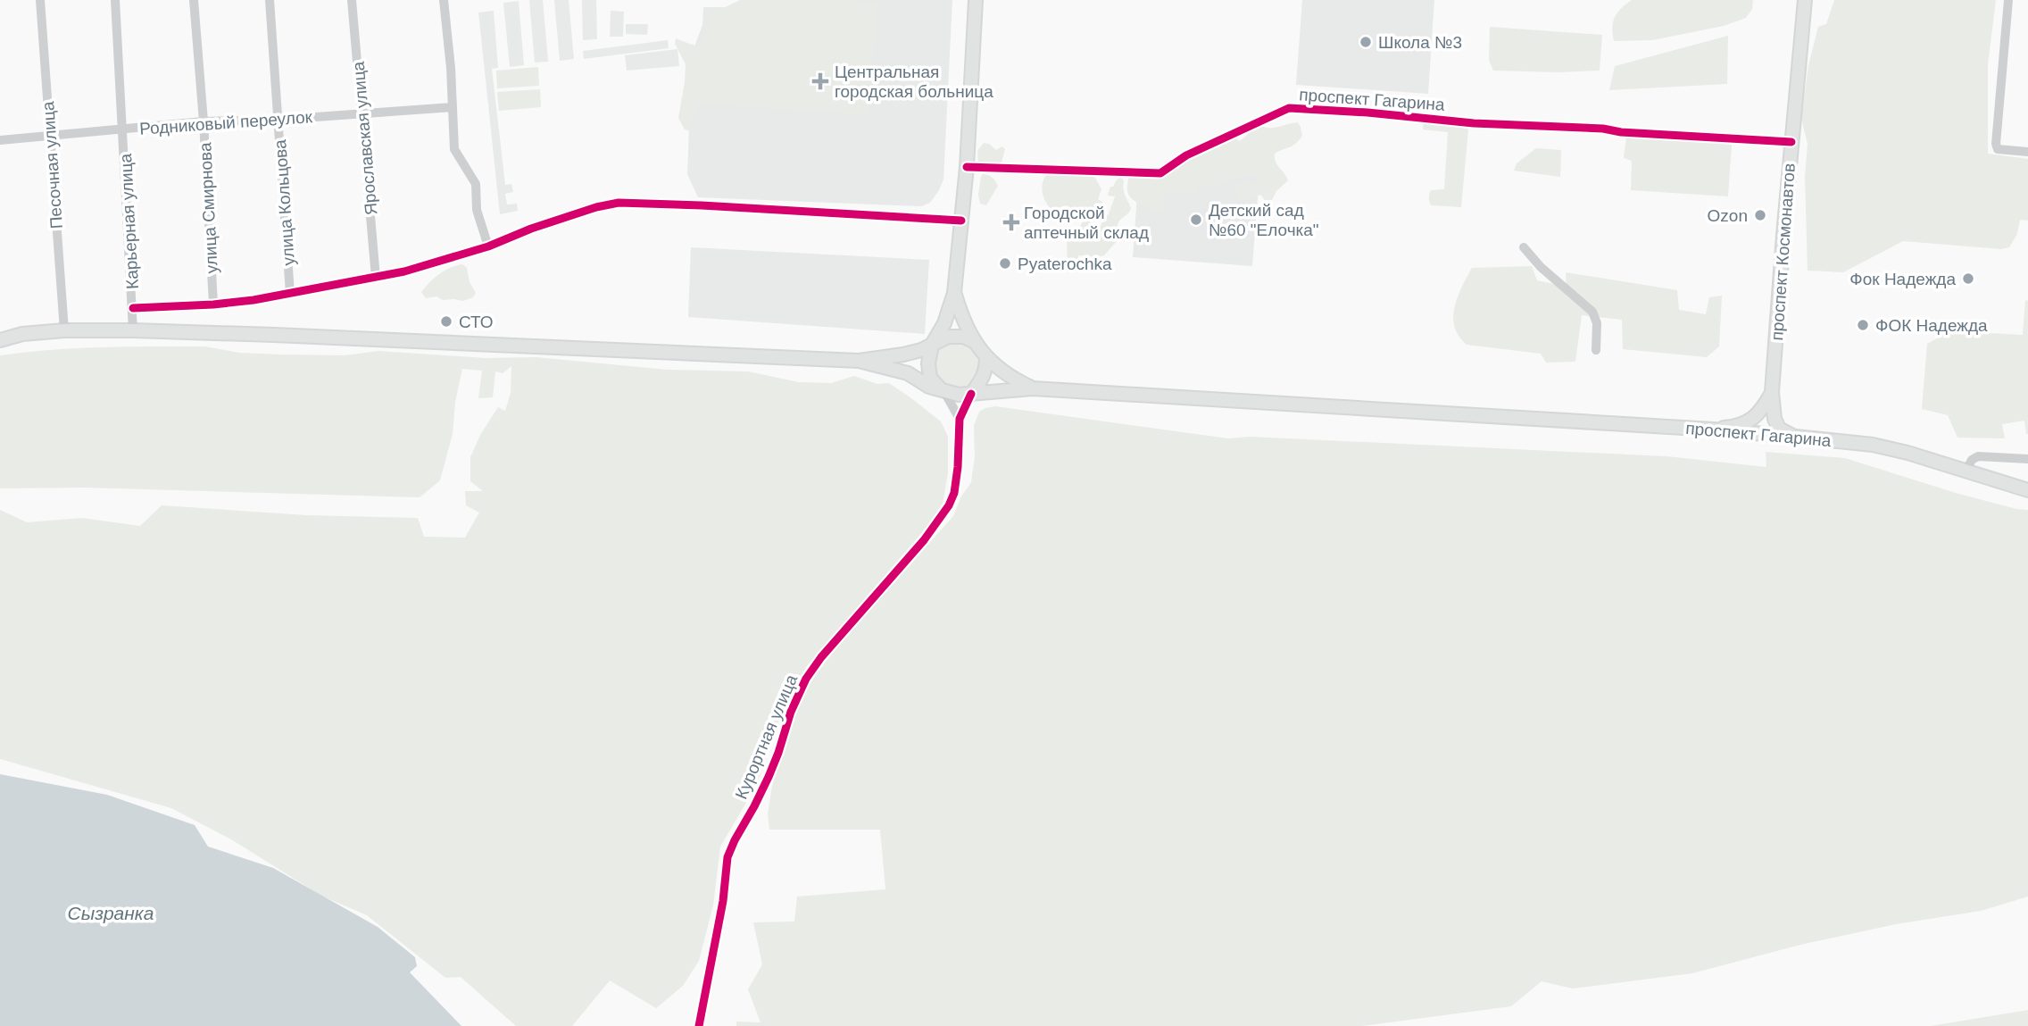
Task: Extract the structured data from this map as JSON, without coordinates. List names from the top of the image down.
{
  "streets": {
    "main road": ["проспект Гагарина", "проспект Космонавтов"],
    "street": [
      "Родниковый переулок",
      "Ярославская улица",
      "Песочная улица",
      "улица Кольцова",
      "улица Смирнова",
      "Карьерная улица",
      "Курортная улица"
    ]
  },
  "crossings": [
    ["проспект Гагарина", "проспект Космонавтов"],
    ["проспект Гагарина", "Курортная улица"],
    ["Родниковый переулок", "Ярославская улица"],
    ["Родниковый переулок", "Песочная улица"],
    ["Родниковый переулок", "улица Кольцова"],
    ["Родниковый переулок", "улица Смирнова"],
    ["Родниковый переулок", "Карьерная улица"]
  ],
  "water": ["Сызранка"],
  "places": {
    "other": [
      "Школа №3",
      "Ozon",
      "Детский сад №60 \"Елочка\"",
      "Pyaterochka",
      "Фок Надежда",
      "СТО",
      "ФОК Надежда"
    ],
    "health": ["Центральная городская больница", "Городской аптечный склад"]
  }
}
